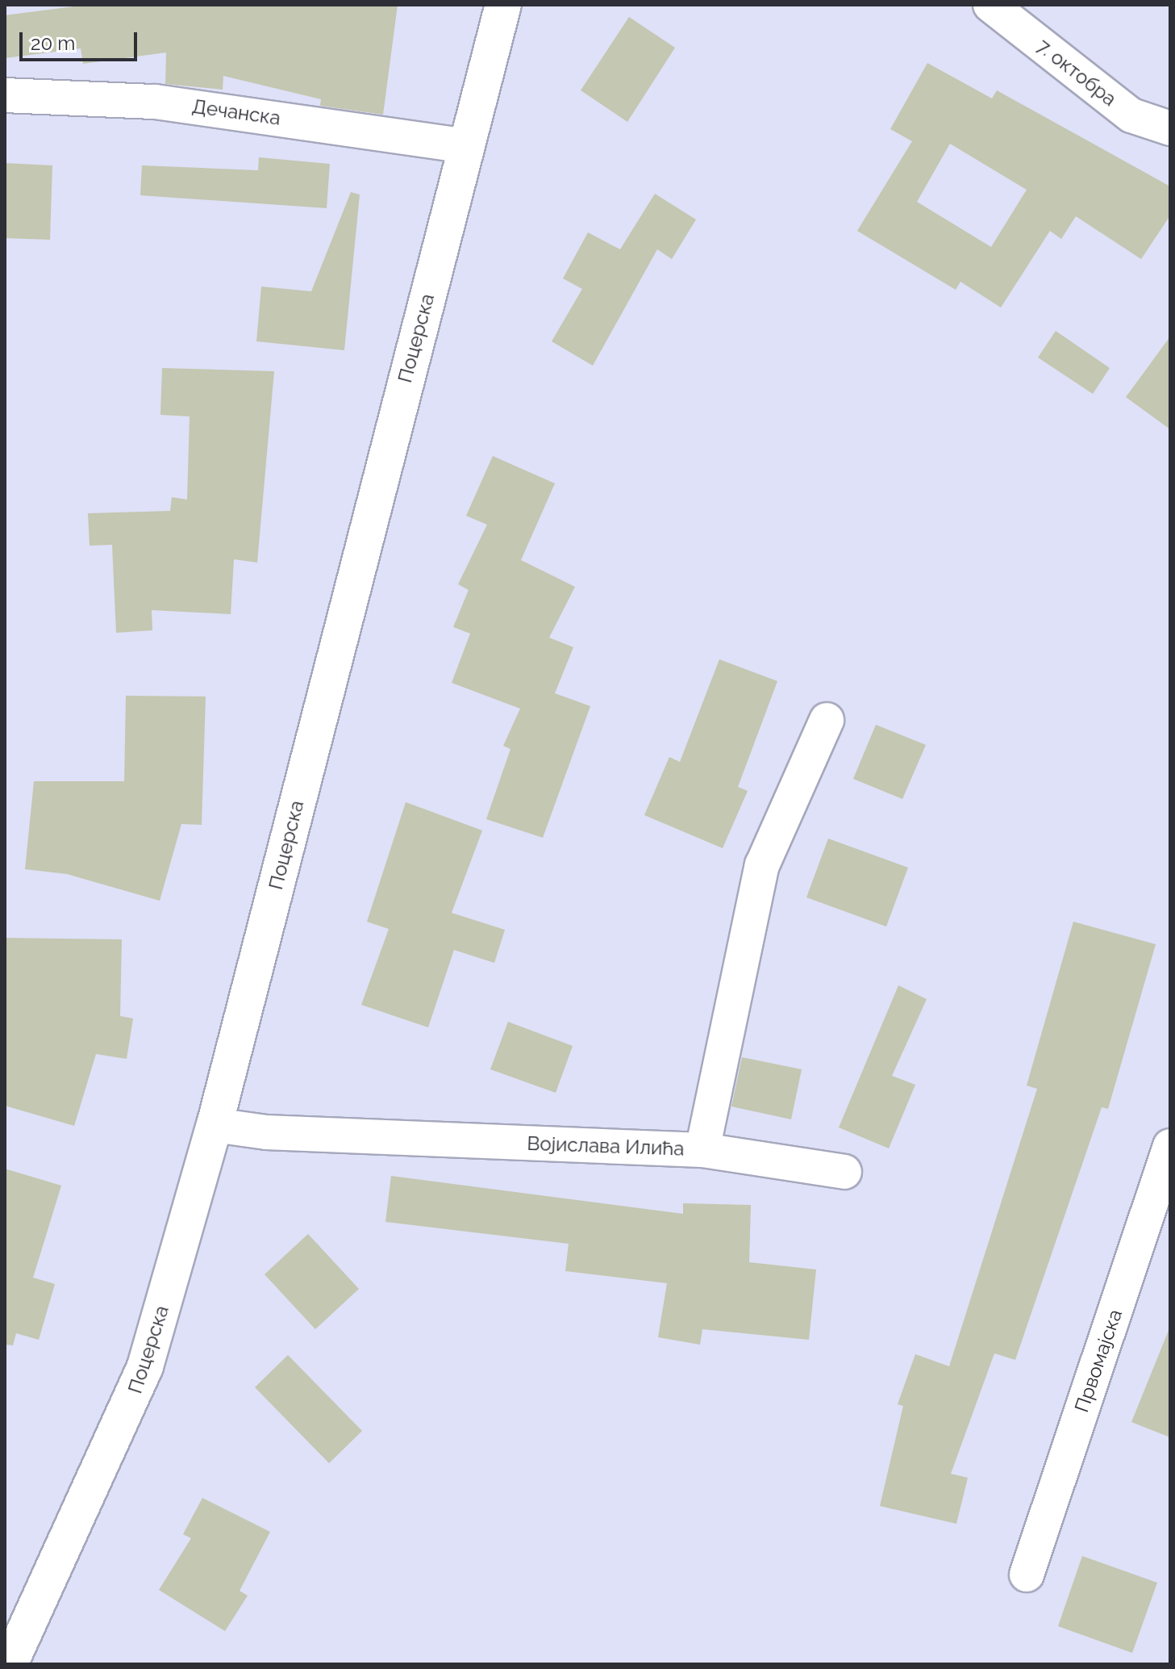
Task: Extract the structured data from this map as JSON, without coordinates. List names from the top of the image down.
{
  "streets": {
    "main road": ["Поцерска"],
    "street": [
      "7. октобра",
      "Дечанска",
      "Војислава Илића",
      "Првомајска"
    ]
  },
  "crossings": [
    ["Дечанска", "Поцерска"],
    ["Поцерска", "Војислава Илића"]
  ],
  "scale_bar": "20 m"
}
